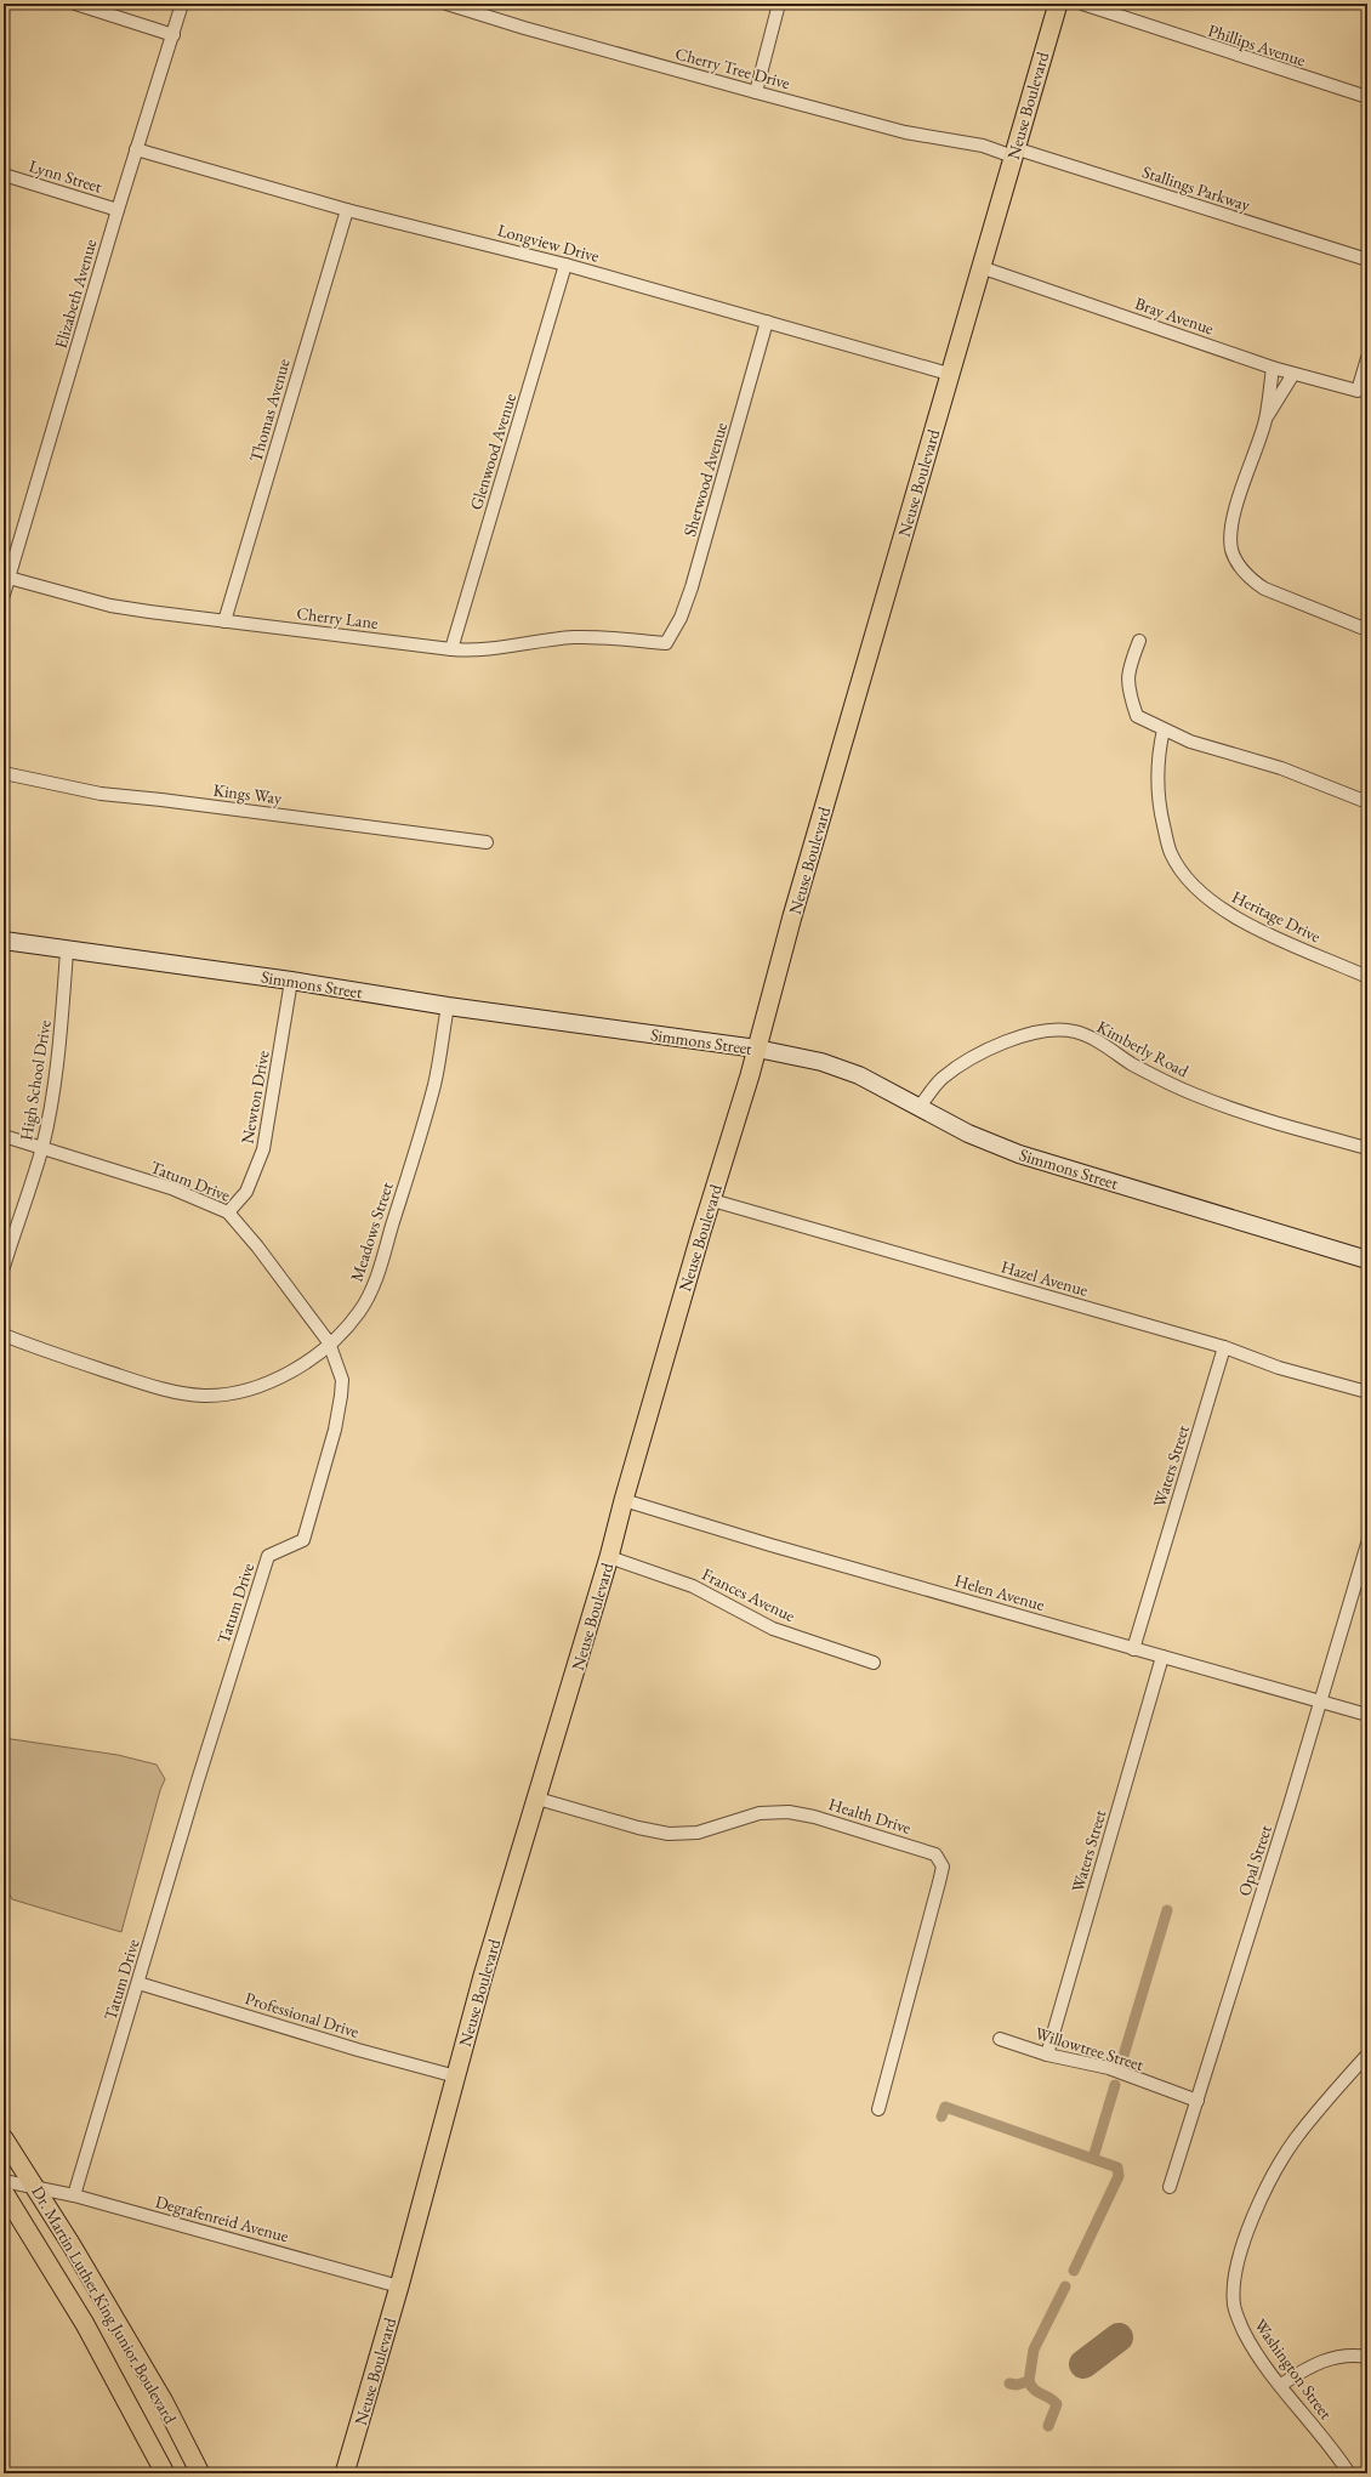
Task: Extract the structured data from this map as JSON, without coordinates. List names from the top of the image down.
{
  "streets": {
    "main road": ["Neuse Boulevard", "Dr. Martin Luther King Junior Boulevard"],
    "street": [
      "Phillips Avenue",
      "Cherry Tree Drive",
      "Lynn Street",
      "Stallings Parkway",
      "Longview Drive",
      "Elizabeth Avenue",
      "Bray Avenue",
      "Thomas Avenue",
      "Glenwood Avenue",
      "Sherwood Avenue",
      "Cherry Lane",
      "Kings Way",
      "Heritage Drive",
      "Simmons Street",
      "Kimberly Road",
      "High School Drive",
      "Newton Drive",
      "Tatum Drive",
      "Meadows Street",
      "Hazel Avenue",
      "Waters Street",
      "Helen Avenue",
      "Frances Avenue",
      "Health Drive",
      "Opal Street",
      "Professional Drive",
      "Willowtree Street",
      "Degrafenreid Avenue",
      "Washington Street"
    ]
  },
  "crossings": [
    ["Cherry Tree Drive", "Neuse Boulevard"],
    ["Cherry Tree Drive", "Stallings Parkway"],
    ["Neuse Boulevard", "Stallings Parkway"],
    ["Neuse Boulevard", "Longview Drive"],
    ["Neuse Boulevard", "Bray Avenue"],
    ["Neuse Boulevard", "Simmons Street"],
    ["Neuse Boulevard", "Hazel Avenue"],
    ["Neuse Boulevard", "Helen Avenue"],
    ["Neuse Boulevard", "Frances Avenue"],
    ["Neuse Boulevard", "Health Drive"],
    ["Neuse Boulevard", "Professional Drive"],
    ["Neuse Boulevard", "Degrafenreid Avenue"],
    ["Lynn Street", "Elizabeth Avenue"],
    ["Longview Drive", "Elizabeth Avenue"],
    ["Longview Drive", "Thomas Avenue"],
    ["Longview Drive", "Glenwood Avenue"],
    ["Longview Drive", "Sherwood Avenue"],
    ["Elizabeth Avenue", "Cherry Lane"],
    ["Thomas Avenue", "Cherry Lane"],
    ["Glenwood Avenue", "Cherry Lane"],
    ["Sherwood Avenue", "Cherry Lane"],
    ["Simmons Street", "Kimberly Road"],
    ["Simmons Street", "High School Drive"],
    ["Simmons Street", "Newton Drive"],
    ["Simmons Street", "Meadows Street"],
    ["High School Drive", "Tatum Drive"],
    ["Newton Drive", "Tatum Drive"],
    ["Tatum Drive", "Meadows Street"],
    ["Tatum Drive", "Professional Drive"],
    ["Tatum Drive", "Degrafenreid Avenue"],
    ["Hazel Avenue", "Waters Street"],
    ["Waters Street", "Helen Avenue"],
    ["Waters Street", "Willowtree Street"],
    ["Helen Avenue", "Opal Street"],
    ["Opal Street", "Willowtree Street"],
    ["Degrafenreid Avenue", "Dr. Martin Luther King Junior Boulevard"]
  ]
}
